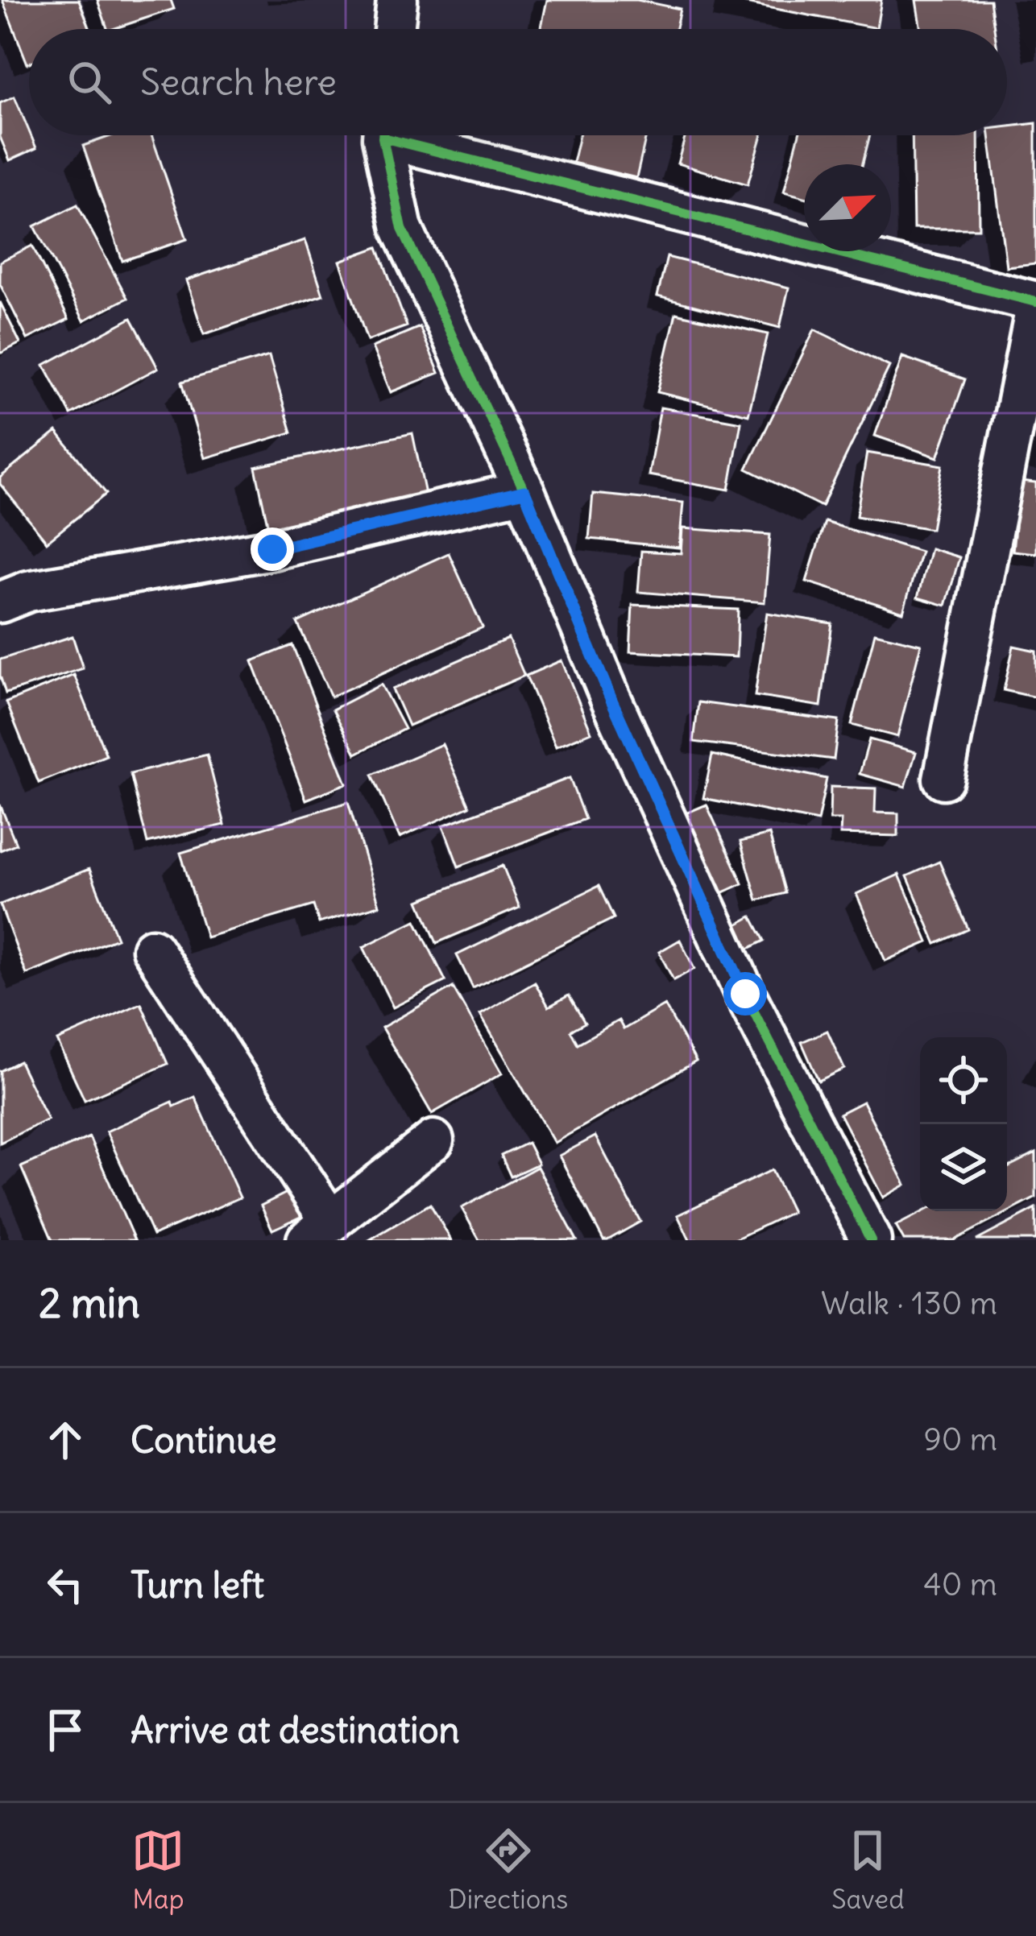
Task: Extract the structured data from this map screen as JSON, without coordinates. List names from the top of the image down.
{
  "north": "top right",
  "page": {
    "search": "Search here",
    "heading": ["2 min", "Walk · 130 m"],
    "list": [
      ["Continue", "90 m"],
      ["Turn left", "40 m"],
      "Arrive at destination"
    ],
    "nav": ["Map", "Directions", "Saved"]
  }
}
